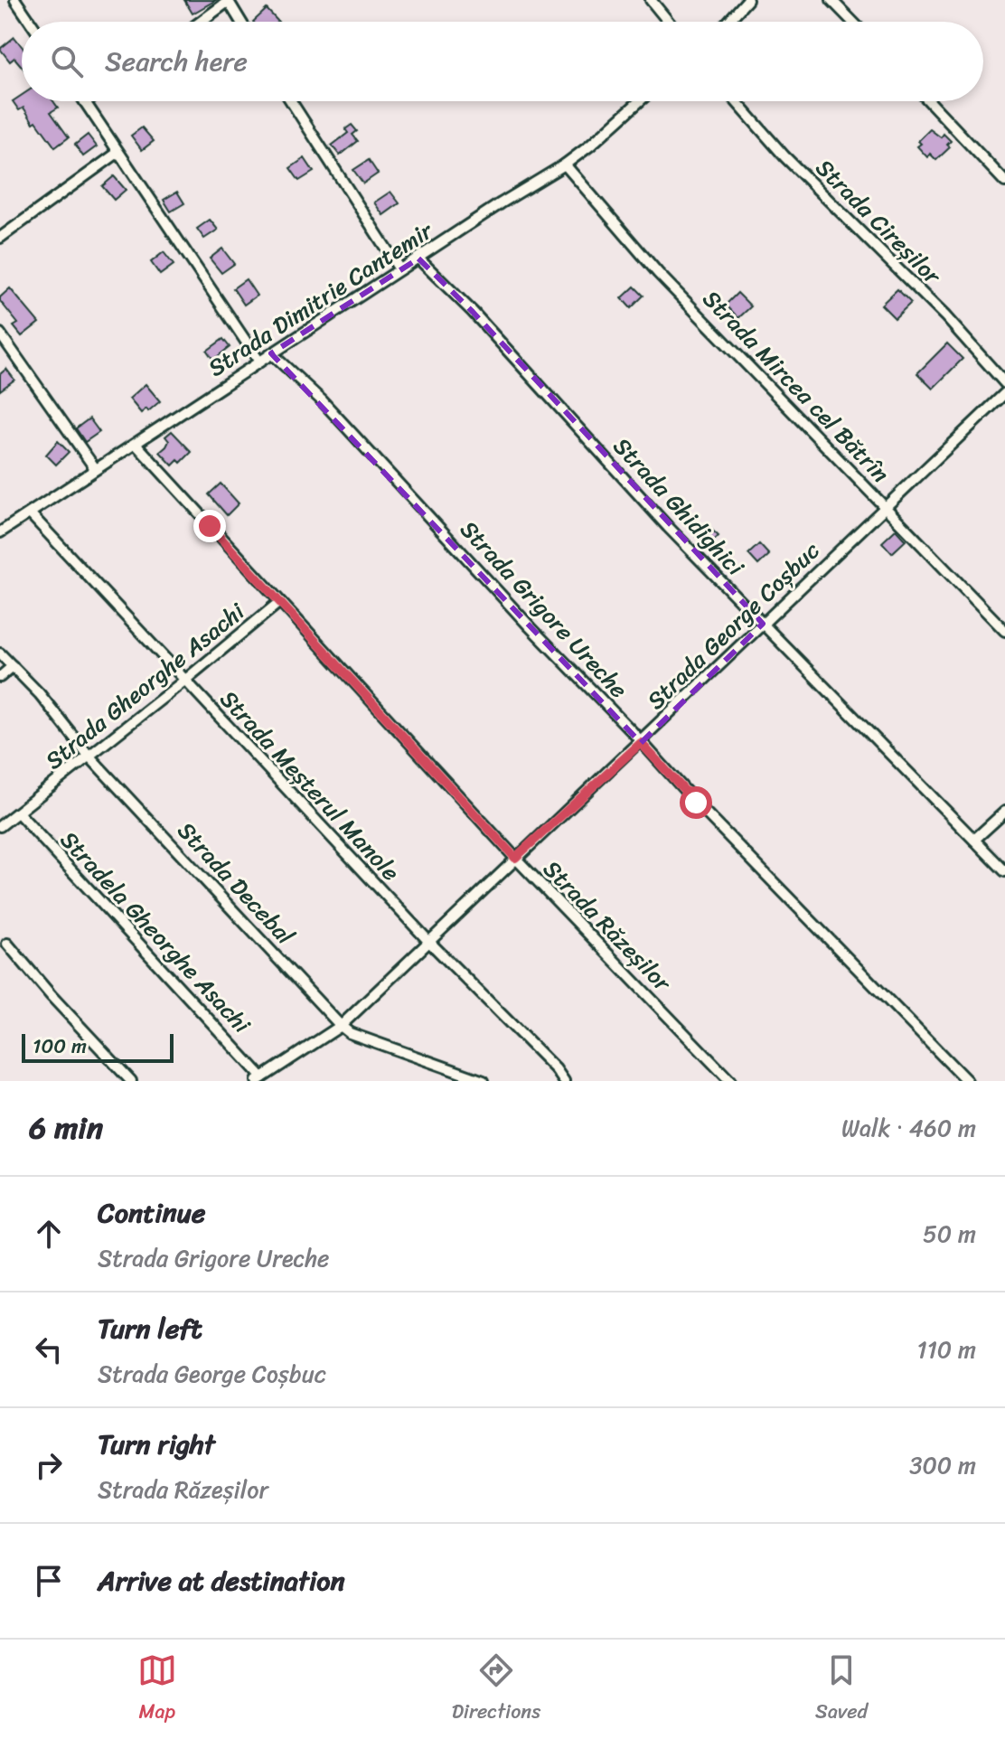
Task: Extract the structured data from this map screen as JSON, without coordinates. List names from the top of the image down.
{
  "streets": {
    "street": [
      "Strada Cireșilor",
      "Strada Dimitrie Cantemir",
      "Strada Mircea cel Bătrîn",
      "Strada Ghidighici",
      "Strada Grigore Ureche",
      "Strada George Coșbuc",
      "Strada Gheorghe Asachi",
      "Strada Meșterul Manole",
      "Strada Decebal",
      "Strada Răzeșilor",
      "Stradela Gheorghe Asachi"
    ]
  },
  "crossings": [
    ["Strada Dimitrie Cantemir", "Strada Mircea cel Bătrîn"],
    ["Strada Dimitrie Cantemir", "Strada Ghidighici"],
    ["Strada Dimitrie Cantemir", "Strada Grigore Ureche"],
    ["Strada Dimitrie Cantemir", "Strada Meșterul Manole"],
    ["Strada Dimitrie Cantemir", "Strada Răzeșilor"],
    ["Strada Mircea cel Bătrîn", "Strada George Coșbuc"],
    ["Strada Ghidighici", "Strada George Coșbuc"],
    ["Strada Grigore Ureche", "Strada George Coșbuc"],
    ["Strada George Coșbuc", "Strada Meșterul Manole"],
    ["Strada George Coșbuc", "Strada Decebal"],
    ["Strada George Coșbuc", "Strada Răzeșilor"],
    ["Strada George Coșbuc", "Stradela Gheorghe Asachi"],
    ["Strada Gheorghe Asachi", "Strada Meșterul Manole"],
    ["Strada Gheorghe Asachi", "Strada Decebal"],
    ["Strada Gheorghe Asachi", "Strada Răzeșilor"],
    ["Strada Gheorghe Asachi", "Stradela Gheorghe Asachi"]
  ],
  "scale_bar": "100 m",
  "page": {
    "search": "Search here",
    "scale": "100 m",
    "heading": ["6 min", "Walk · 460 m"],
    "list": [
      ["Continue", "Strada Grigore Ureche", "50 m"],
      ["Turn left", "Strada George Coșbuc", "110 m"],
      ["Turn right", "Strada Răzeșilor", "300 m"],
      "Arrive at destination"
    ],
    "nav": ["Map", "Directions", "Saved"]
  }
}
